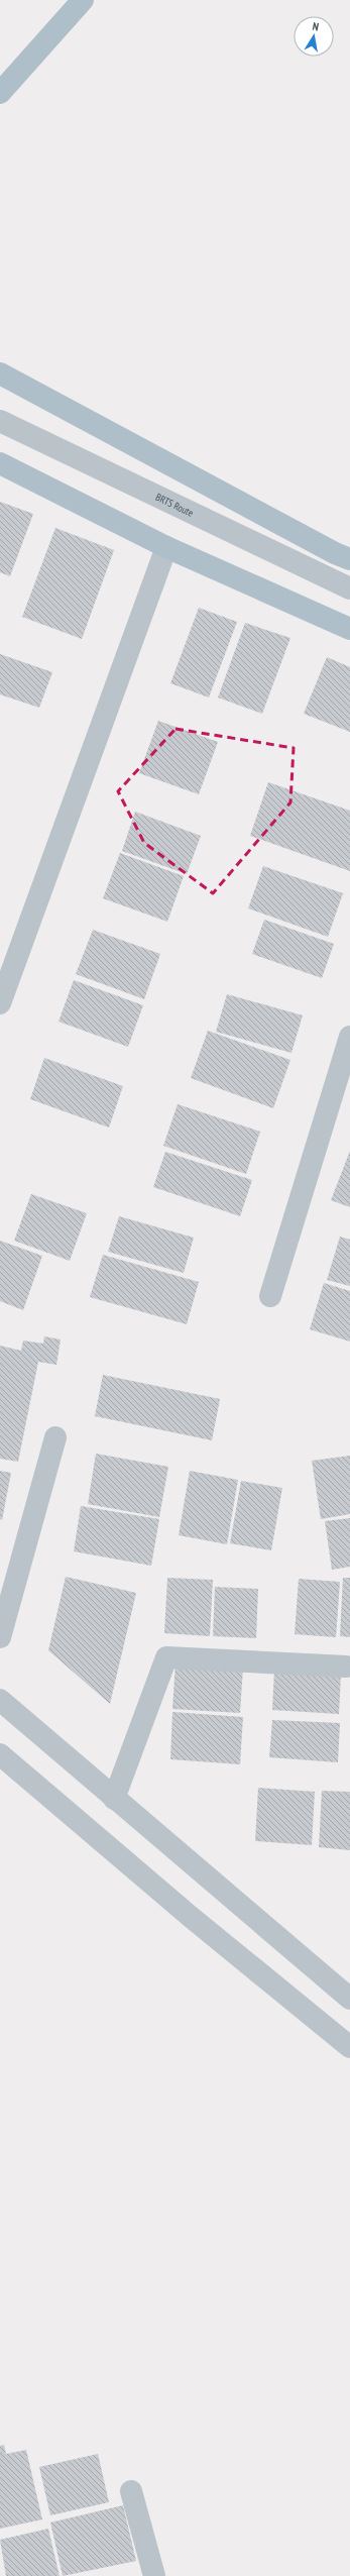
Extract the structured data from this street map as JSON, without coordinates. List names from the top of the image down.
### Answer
{
  "streets": {
    "street": ["BRTS Route"]
  },
  "north": "top"
}
